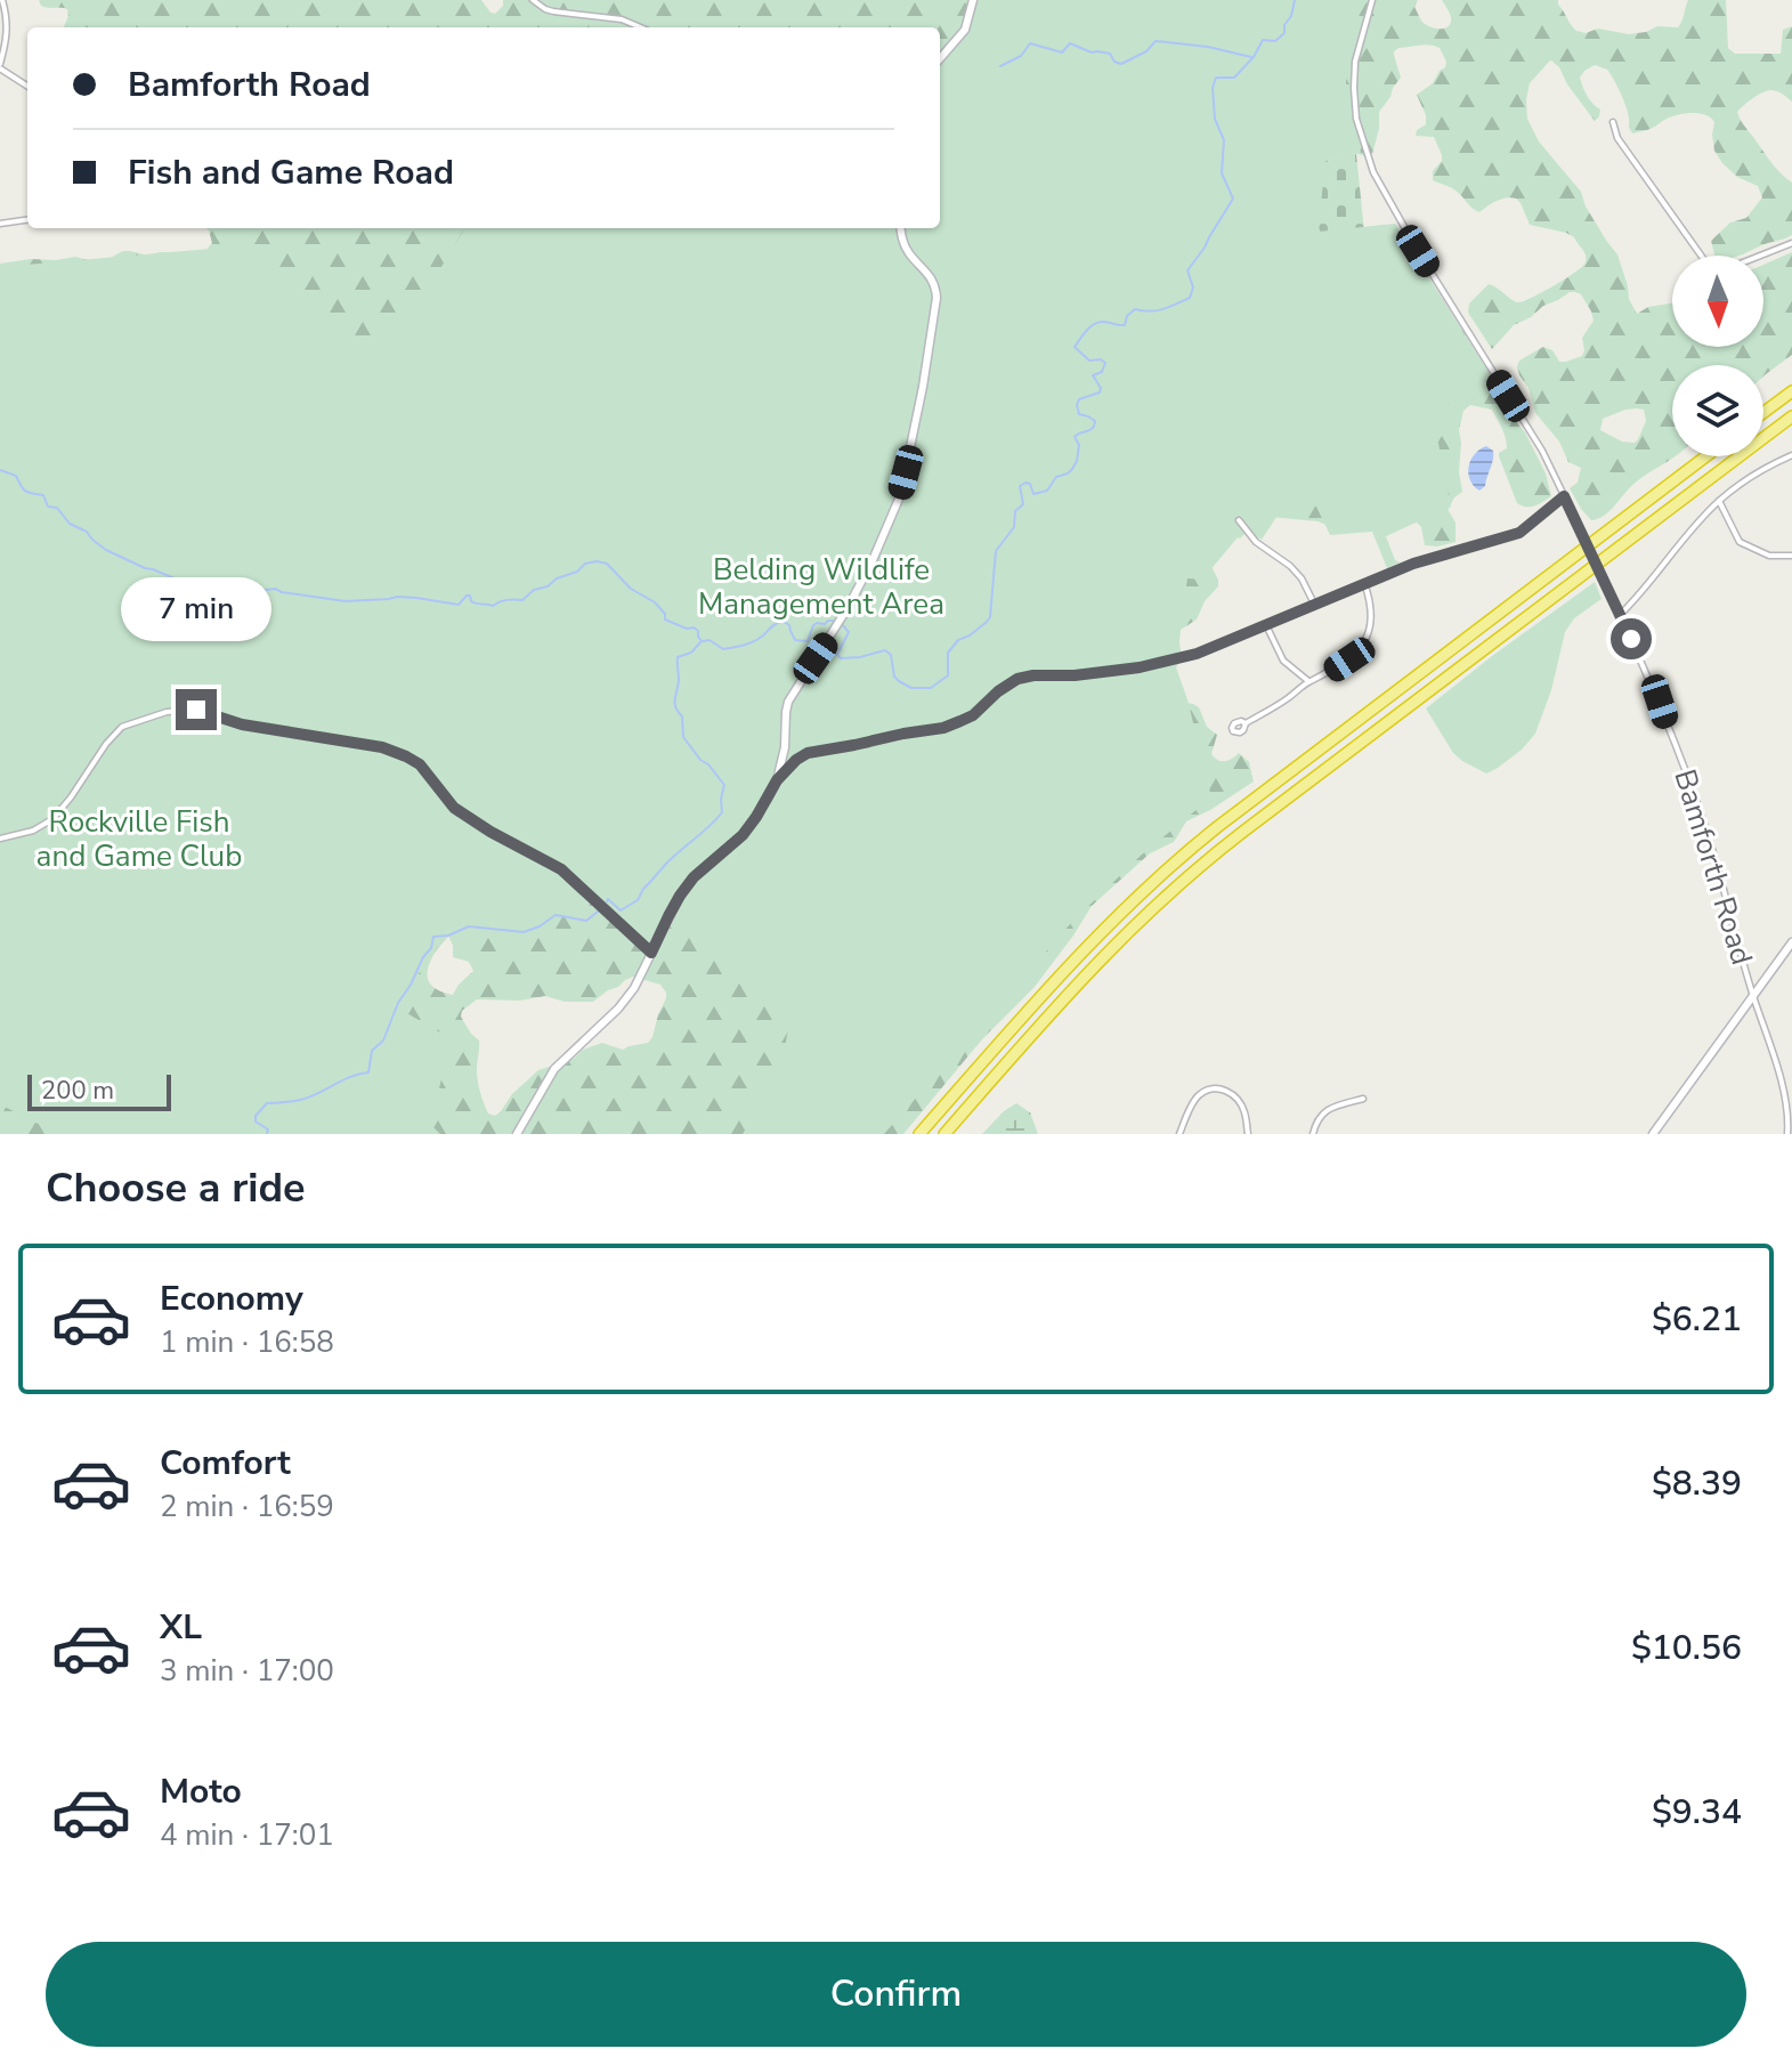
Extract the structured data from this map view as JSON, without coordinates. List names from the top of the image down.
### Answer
{
  "streets": {
    "street": ["Bamforth Road"]
  },
  "parks": ["Belding Wildlife Management Area", "Rockville Fish and Game Club"],
  "scale_bar": "200 m",
  "north": "bottom",
  "page": {
    "banner": ["Bamforth Road", "Fish and Game Road"],
    "bubble": "7 min",
    "scale": "200 m",
    "heading": "Choose a ride",
    "list": [
      {
        "name": "Economy",
        "note": "1 min · 16:58",
        "value": "$6.21"
      },
      {
        "name": "Comfort",
        "note": "2 min · 16:59",
        "value": "$8.39"
      },
      {
        "name": "XL",
        "note": "3 min · 17:00",
        "value": "$10.56"
      },
      {
        "name": "Moto",
        "note": "4 min · 17:01",
        "value": "$9.34"
      }
    ],
    "buttons": "Confirm"
  }
}
